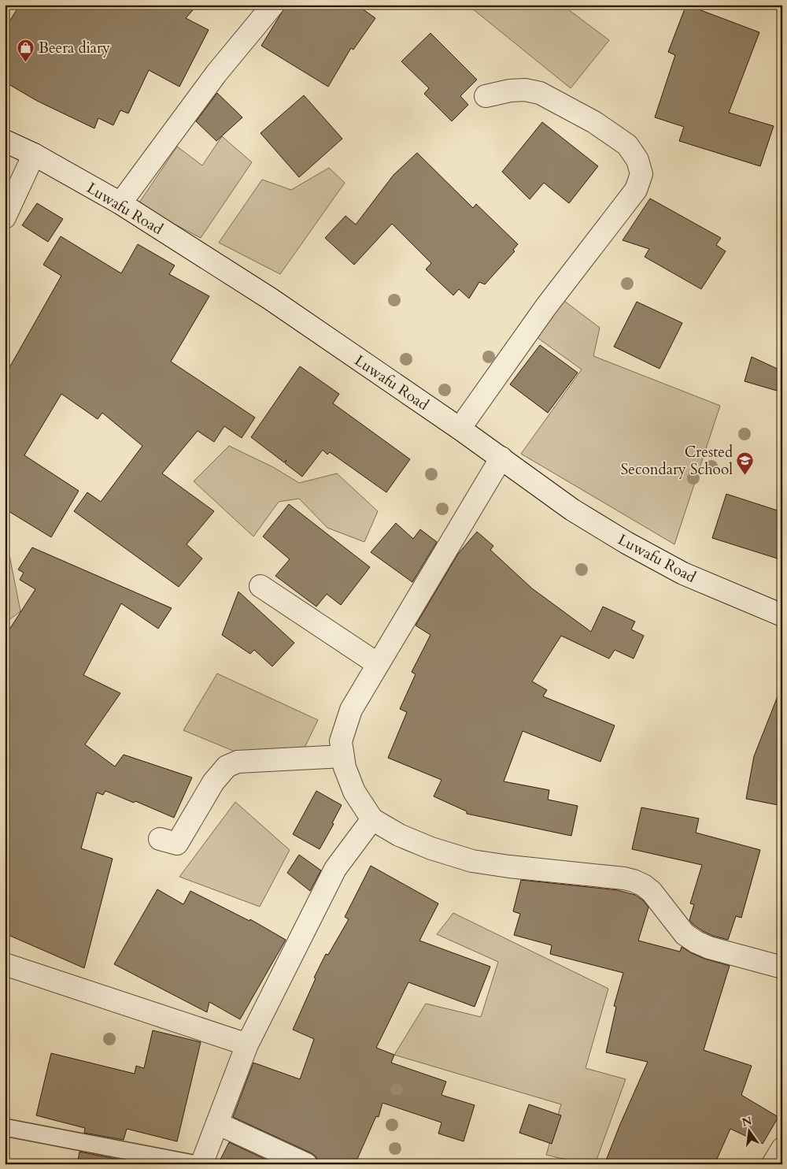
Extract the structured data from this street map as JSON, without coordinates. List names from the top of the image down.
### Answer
{
  "streets": {
    "street": ["Luwafu Road"]
  },
  "places": {
    "shop": ["Beera diary"],
    "school or university": ["Crested Secondary School"]
  },
  "north": "top"
}
